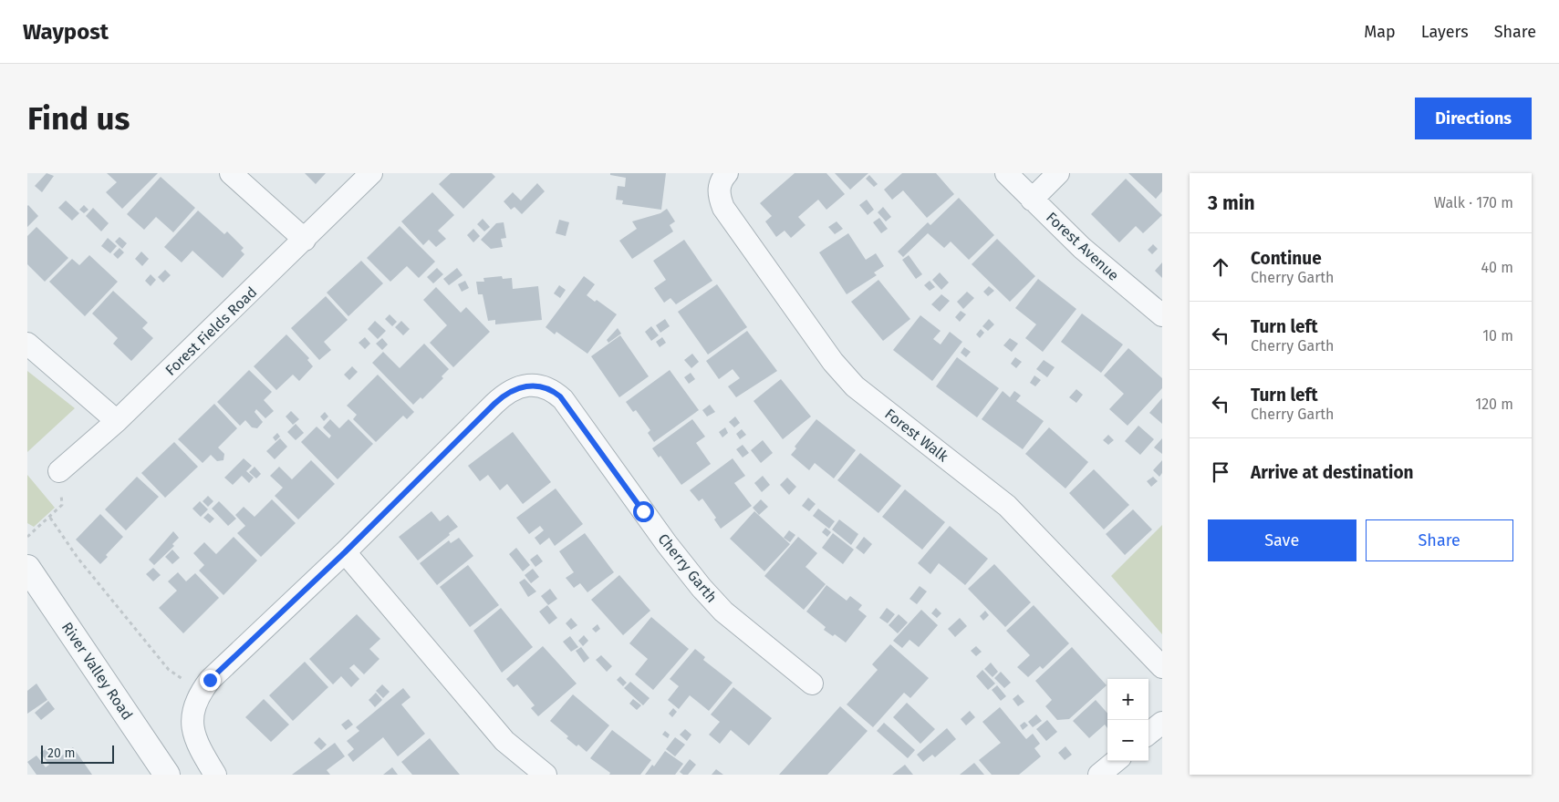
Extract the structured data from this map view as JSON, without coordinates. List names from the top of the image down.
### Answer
{
  "streets": {
    "street": [
      "Forest Avenue",
      "Forest Fields Road",
      "Forest Walk",
      "Cherry Garth",
      "River Valley Road"
    ]
  },
  "scale_bar": "20 m",
  "page": {
    "header": "Waypost",
    "nav": ["Map", "Layers", "Share"],
    "buttons": [
      "Directions",
      ["Save", "Share"]
    ],
    "title": "Find us",
    "heading": ["3 min", "Walk · 170 m"],
    "list": [
      ["Continue", "Cherry Garth", "40 m"],
      ["Turn left", "Cherry Garth", "10 m"],
      ["Turn left", "Cherry Garth", "120 m"],
      "Arrive at destination"
    ],
    "map_buttons": ["+", "−"],
    "scale": "20 m"
  }
}
